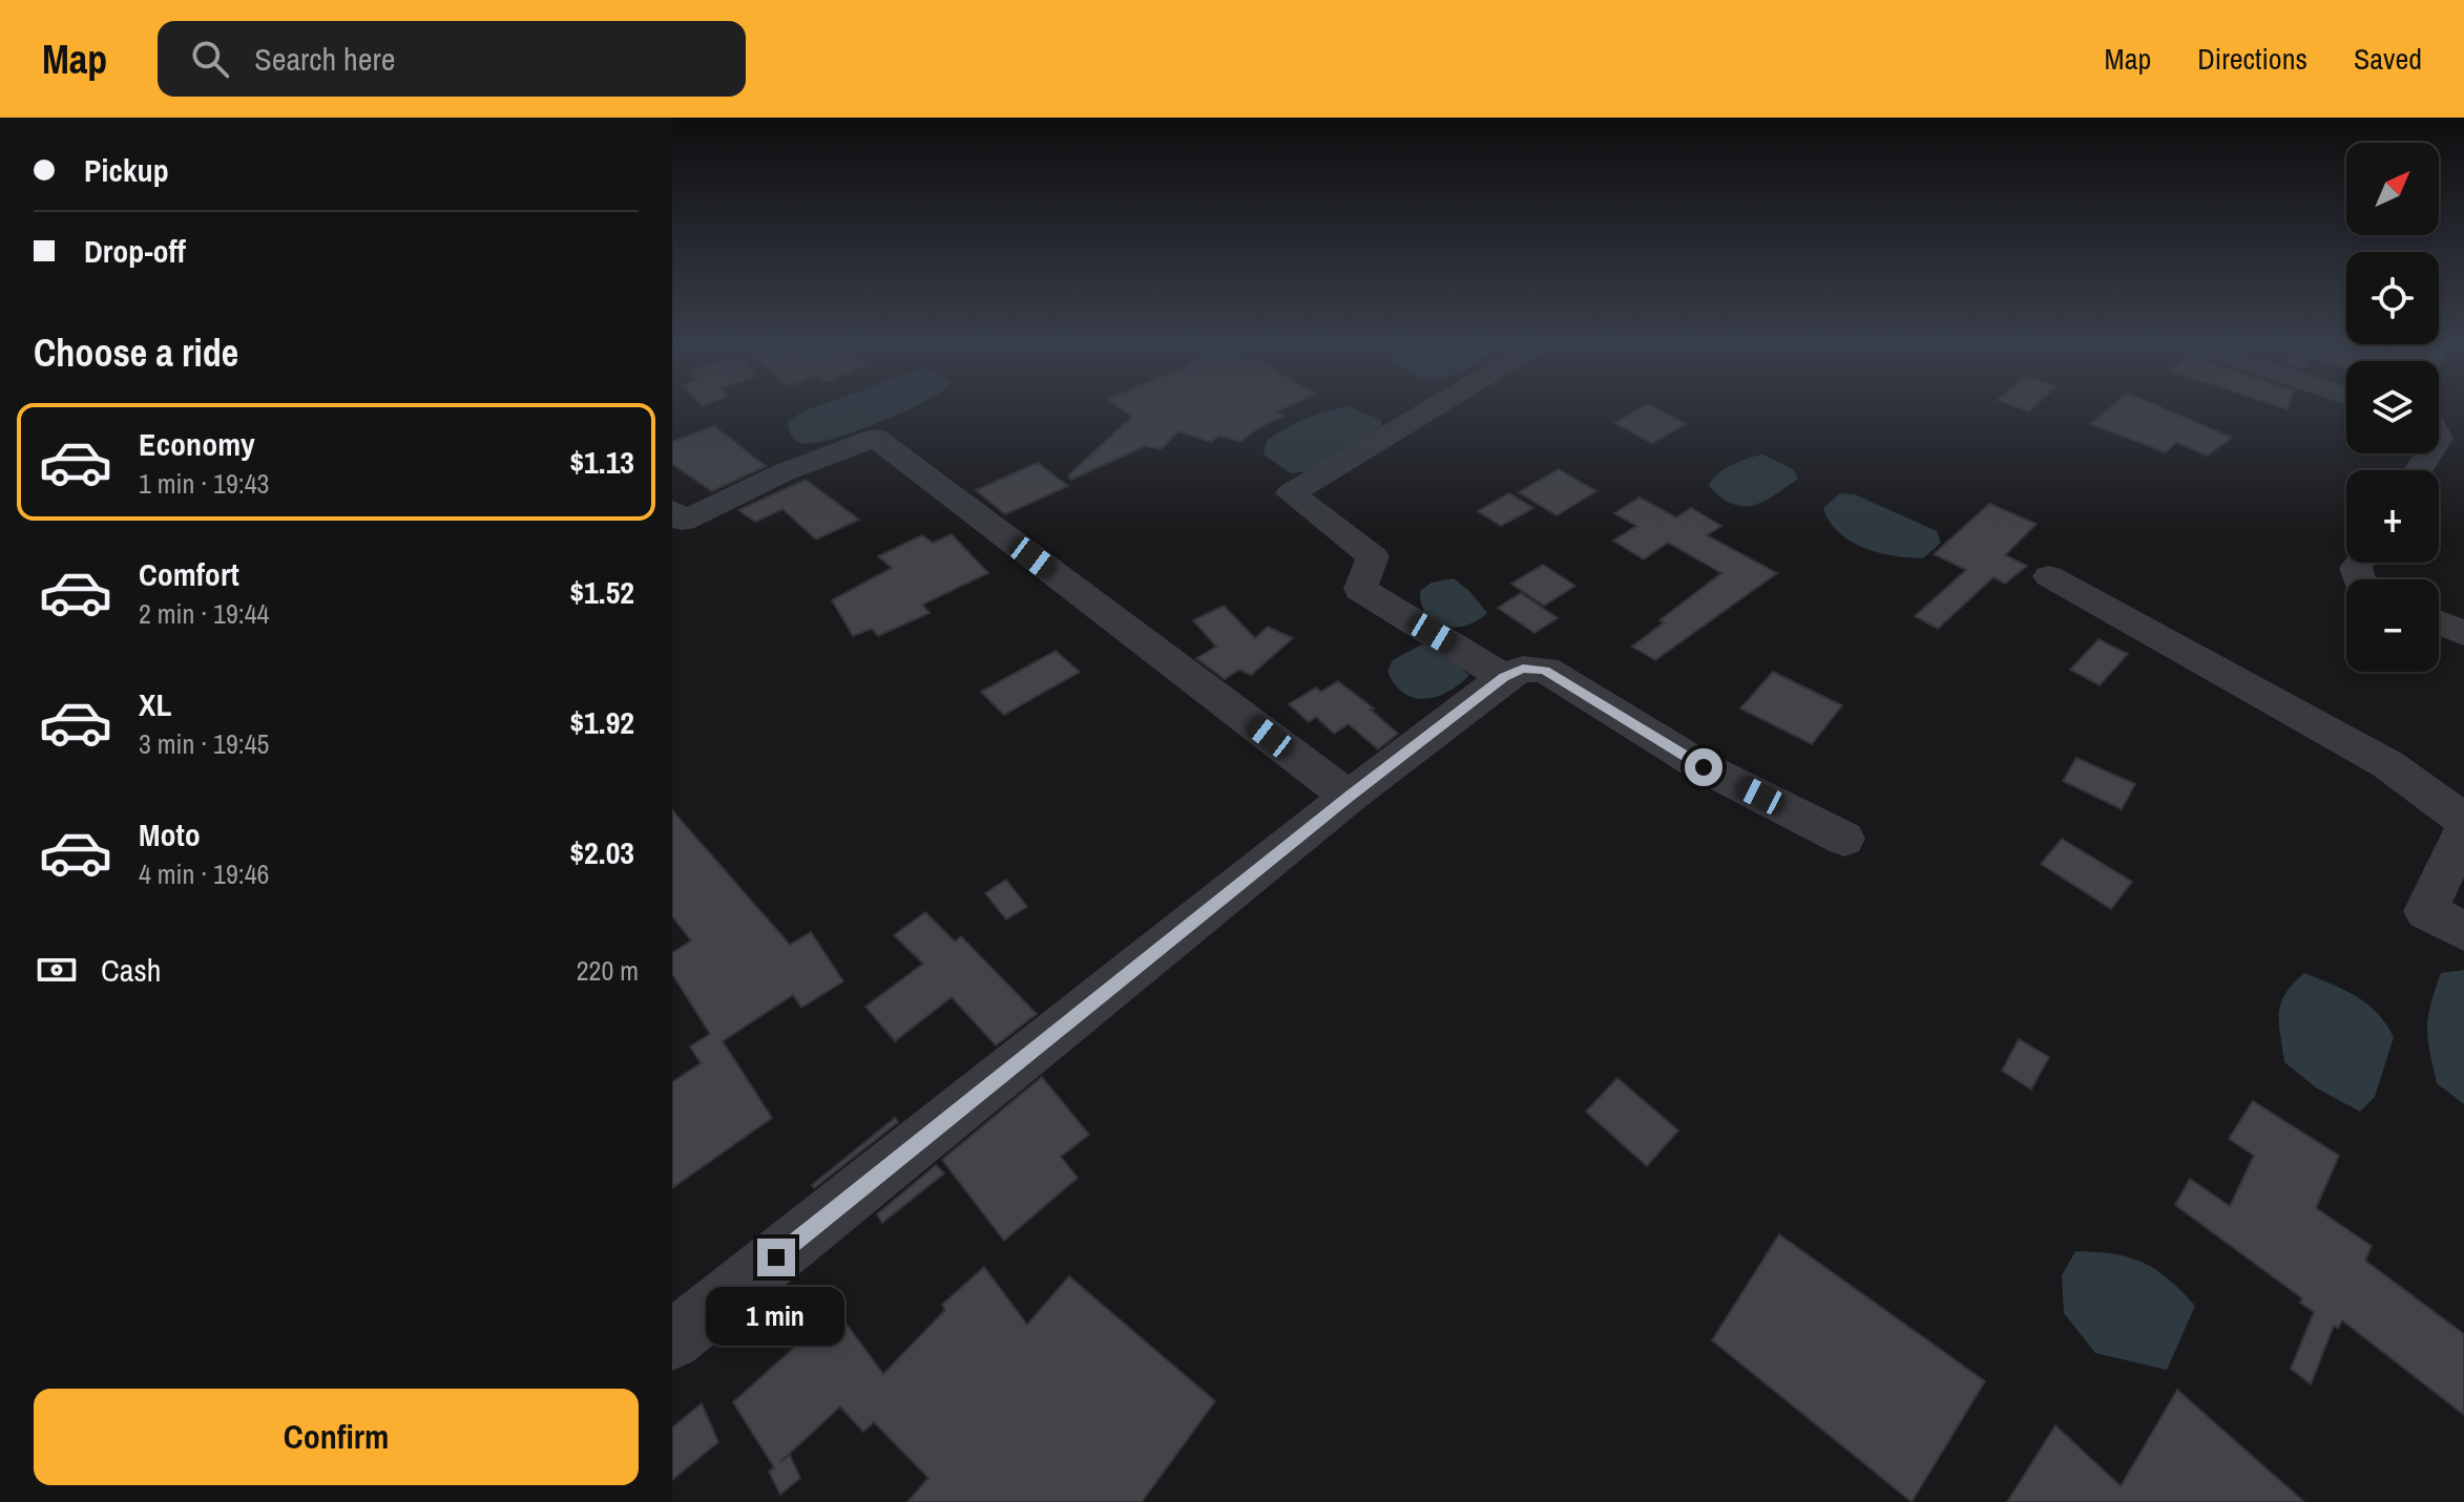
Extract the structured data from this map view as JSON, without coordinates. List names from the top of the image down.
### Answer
{
  "north": "top right",
  "page": {
    "header": "Map",
    "search": "Search here",
    "nav": ["Map", "Directions", "Saved"],
    "banner": ["Pickup", "Drop-off"],
    "map_buttons": ["+", "−"],
    "heading": "Choose a ride",
    "list": [
      {
        "name": "Economy",
        "note": "1 min · 19:43",
        "value": "$1.13"
      },
      {
        "name": "Comfort",
        "note": "2 min · 19:44",
        "value": "$1.52"
      },
      {
        "name": "XL",
        "note": "3 min · 19:45",
        "value": "$1.92"
      },
      {
        "name": "Moto",
        "note": "4 min · 19:46",
        "value": "$2.03"
      }
    ],
    "pay": ["Cash", "220 m"],
    "bubble": "1 min",
    "buttons": "Confirm"
  }
}
